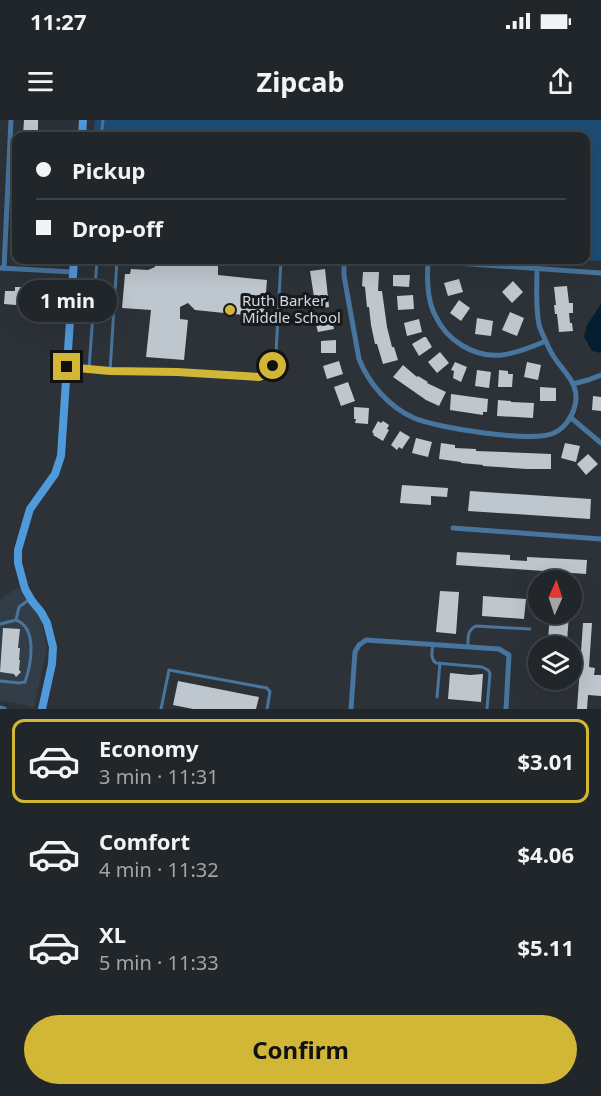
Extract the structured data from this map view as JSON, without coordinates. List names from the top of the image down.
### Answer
{
  "places": ["Ruth Barker Middle School"],
  "north": "top",
  "page": {
    "status": "11:27",
    "header": "Zipcab",
    "banner": ["Pickup", "Drop-off"],
    "bubble": "1 min",
    "list": [
      {
        "name": "Economy",
        "note": "3 min · 11:31",
        "value": "$3.01"
      },
      {
        "name": "Comfort",
        "note": "4 min · 11:32",
        "value": "$4.06"
      },
      {
        "name": "XL",
        "note": "5 min · 11:33",
        "value": "$5.11"
      }
    ],
    "buttons": "Confirm"
  }
}
